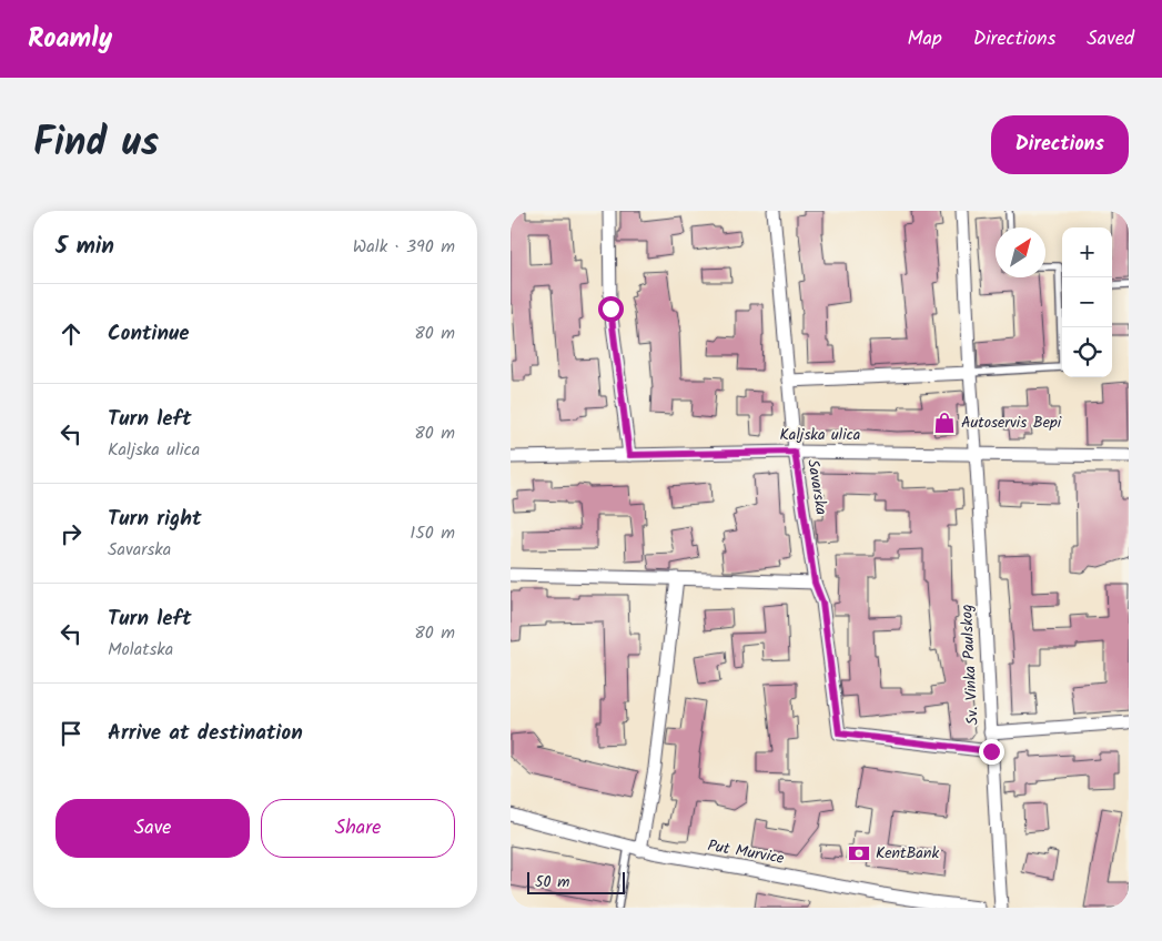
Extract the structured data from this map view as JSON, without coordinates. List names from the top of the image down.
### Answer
{
  "streets": {
    "street": [
      "Kaljska ulica",
      "Savarska",
      "Sv. Vinka Paulskog",
      "Put Murvice"
    ]
  },
  "crossings": [
    ["Kaljska ulica", "Savarska"],
    ["Kaljska ulica", "Sv. Vinka Paulskog"],
    ["Savarska", "Sv. Vinka Paulskog"]
  ],
  "places": {
    "shop": ["Autoservis Bepi"],
    "bank": ["KentBank"]
  },
  "scale_bar": "50 m",
  "north": "top right",
  "page": {
    "header": "Roamly",
    "nav": ["Map", "Directions", "Saved"],
    "title": "Find us",
    "buttons": [
      "Directions",
      ["Save", "Share"]
    ],
    "heading": ["5 min", "Walk · 390 m"],
    "map_buttons": ["+", "−"],
    "list": [
      ["Continue", "80 m"],
      ["Turn left", "Kaljska ulica", "80 m"],
      ["Turn right", "Savarska", "150 m"],
      ["Turn left", "Molatska", "80 m"],
      "Arrive at destination"
    ],
    "scale": "50 m"
  }
}
